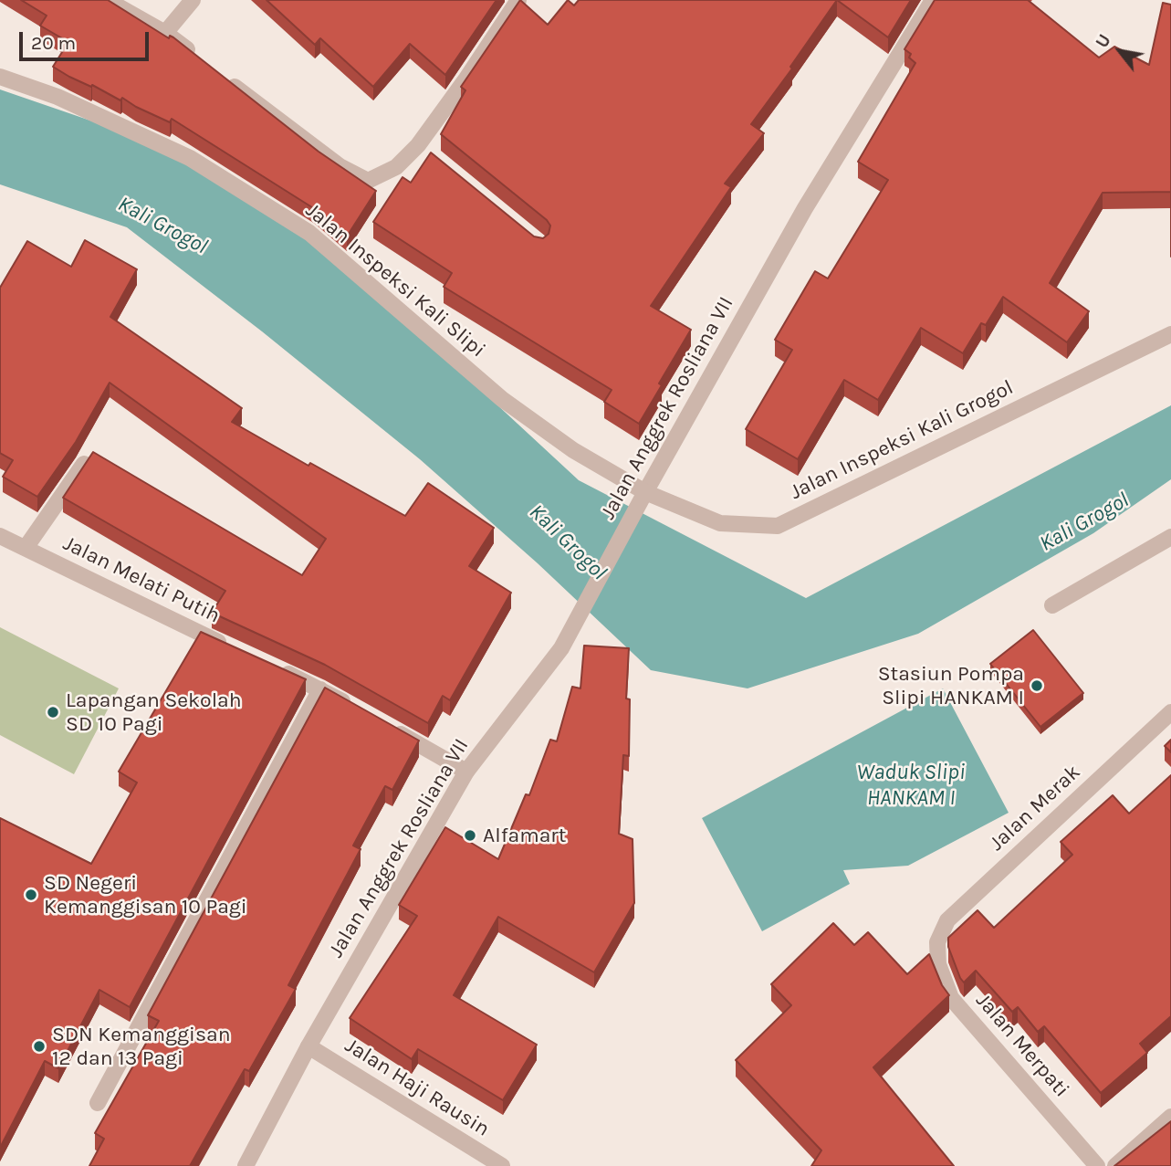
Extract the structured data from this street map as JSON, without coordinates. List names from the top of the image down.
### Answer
{
  "streets": {
    "street": [
      "Jalan Inspeksi Kali Slipi",
      "Jalan Anggrek Rosliana VII",
      "Jalan Inspeksi Kali Grogol",
      "Jalan Melati Putih",
      "Jalan Merak",
      "Jalan Merpati",
      "Jalan Haji Rausin"
    ]
  },
  "crossings": [
    ["Jalan Inspeksi Kali Slipi", "Jalan Anggrek Rosliana VII"],
    ["Jalan Inspeksi Kali Slipi", "Jalan Inspeksi Kali Grogol"],
    ["Jalan Anggrek Rosliana VII", "Jalan Inspeksi Kali Grogol"],
    ["Jalan Anggrek Rosliana VII", "Jalan Haji Rausin"],
    ["Jalan Merak", "Jalan Merpati"]
  ],
  "water": ["Kali Grogol", "Waduk Slipi HANKAM I"],
  "places": [
    "Stasiun Pompa Slipi HANKAM I",
    "Lapangan Sekolah SD 10 Pagi",
    "Alfamart",
    "SD Negeri Kemanggisan 10 Pagi",
    "SDN Kemanggisan 12 dan 13 Pagi"
  ],
  "scale_bar": "20 m",
  "north": "top left"
}
